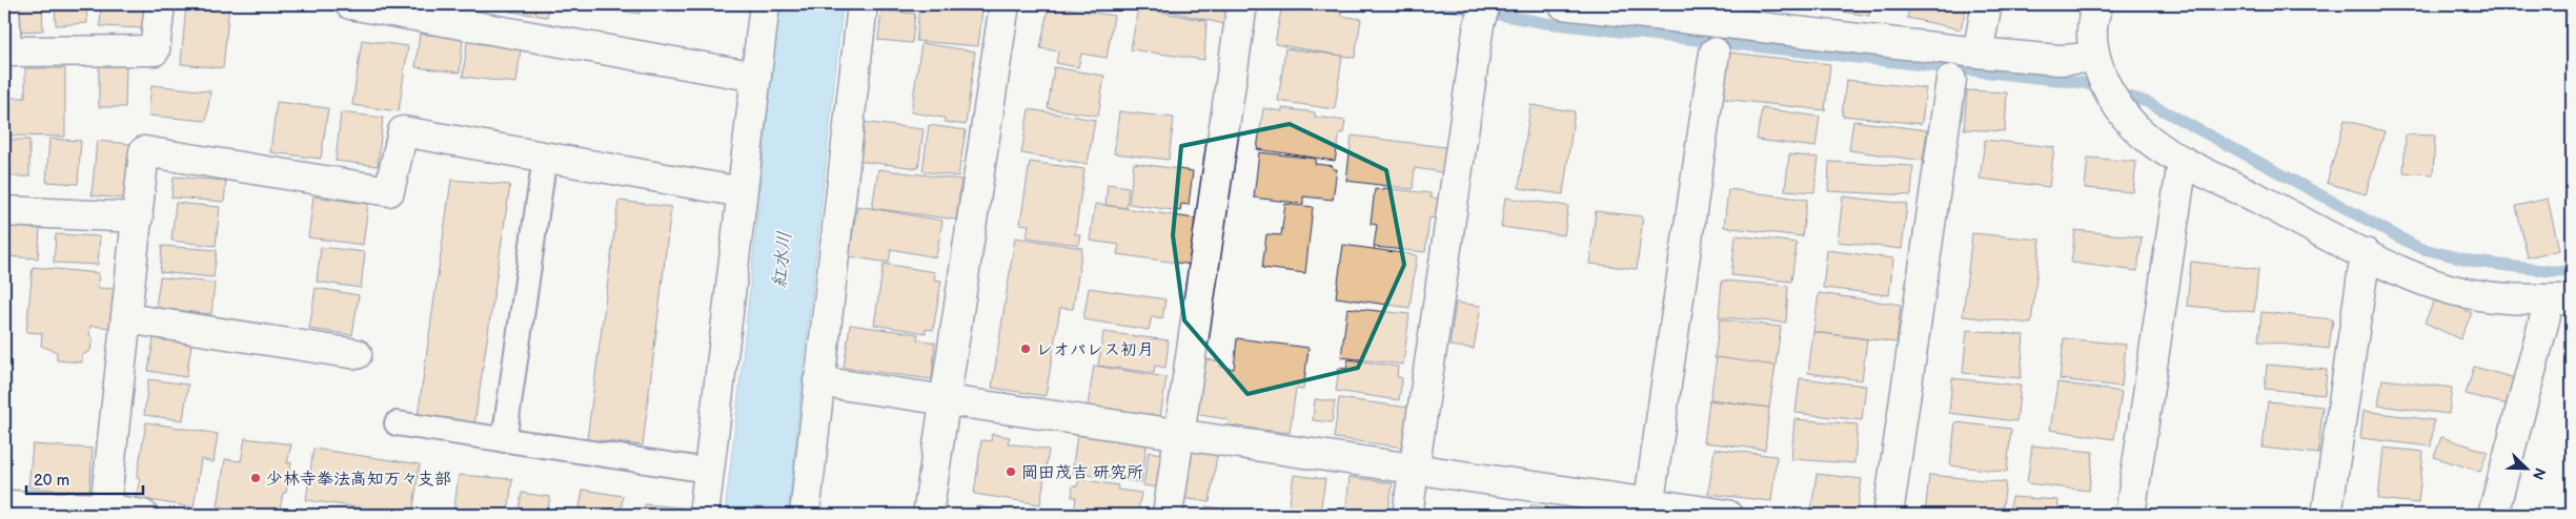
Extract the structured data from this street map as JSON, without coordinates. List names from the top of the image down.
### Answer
{
  "water": ["紅水川"],
  "places": ["レオパレス初月", "岡田茂吉 研究所", "少林寺拳法高知万々支部"],
  "scale_bar": "20 m",
  "north": "bottom right"
}
